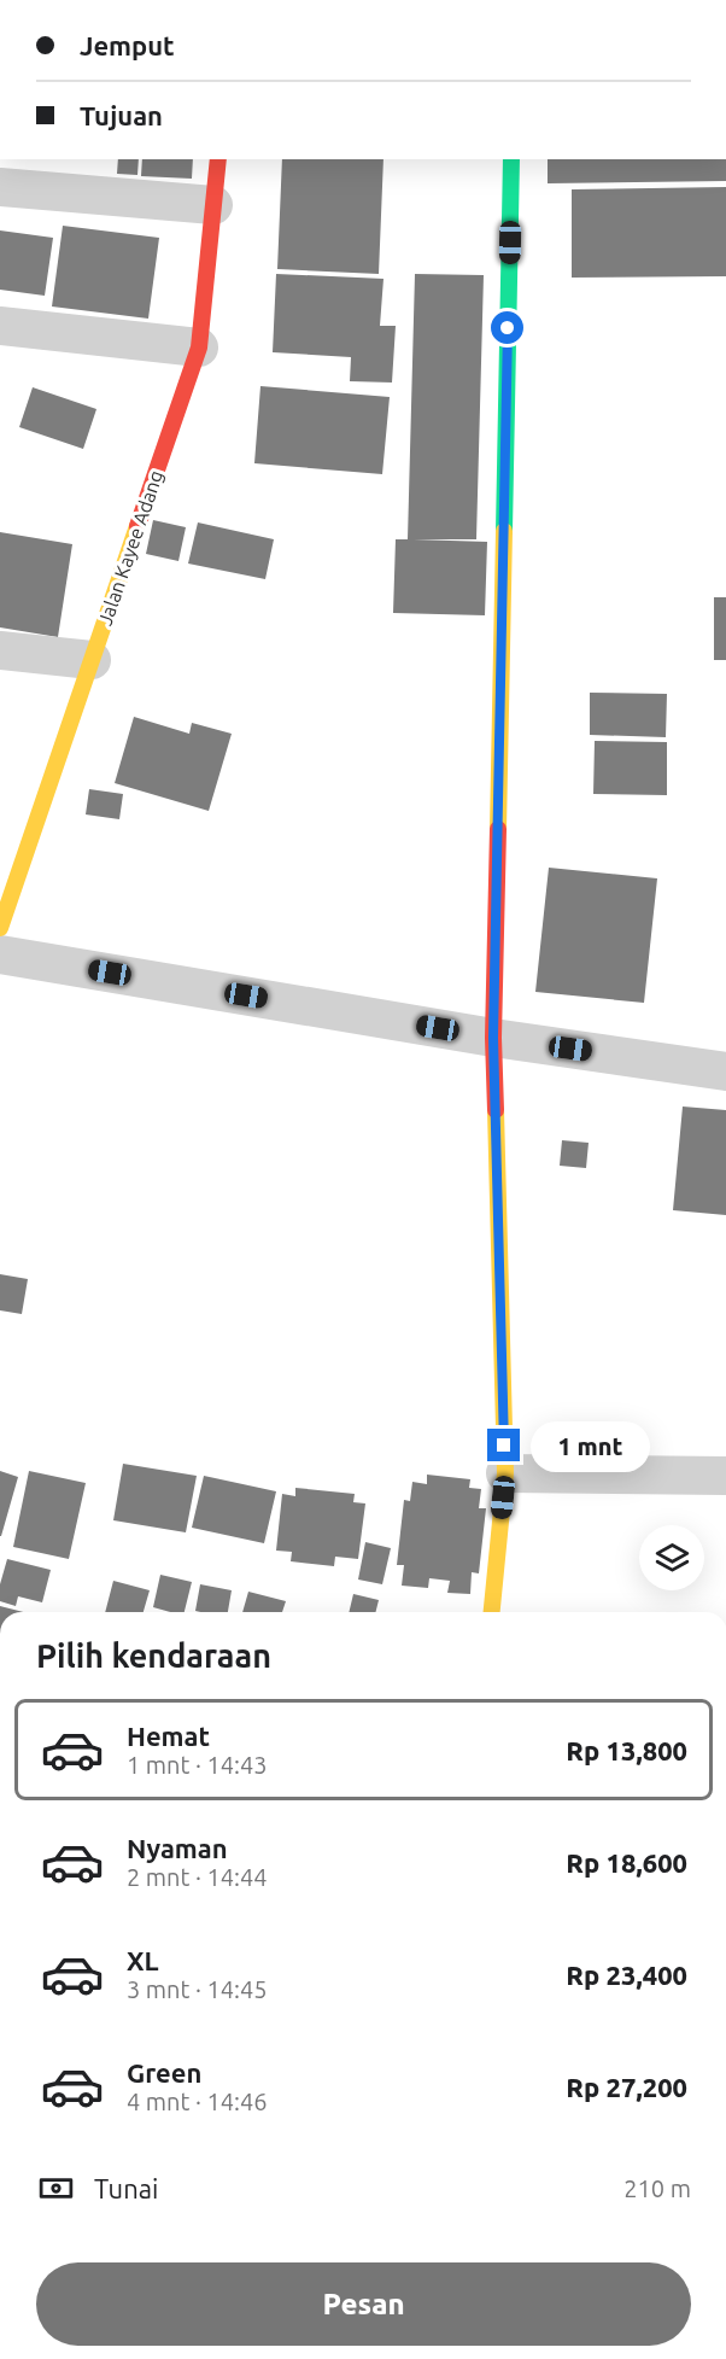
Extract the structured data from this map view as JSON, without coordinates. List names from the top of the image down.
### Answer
{
  "streets": {
    "street": ["Jalan Kayee Adang"]
  },
  "page": {
    "banner": ["Jemput", "Tujuan"],
    "bubble": "1 mnt",
    "heading": "Pilih kendaraan",
    "list": [
      {
        "name": "Hemat",
        "note": "1 mnt · 14:43",
        "value": "Rp 13,800"
      },
      {
        "name": "Nyaman",
        "note": "2 mnt · 14:44",
        "value": "Rp 18,600"
      },
      {
        "name": "XL",
        "note": "3 mnt · 14:45",
        "value": "Rp 23,400"
      },
      {
        "name": "Green",
        "note": "4 mnt · 14:46",
        "value": "Rp 27,200"
      }
    ],
    "pay": ["Tunai", "210 m"],
    "buttons": "Pesan"
  }
}
